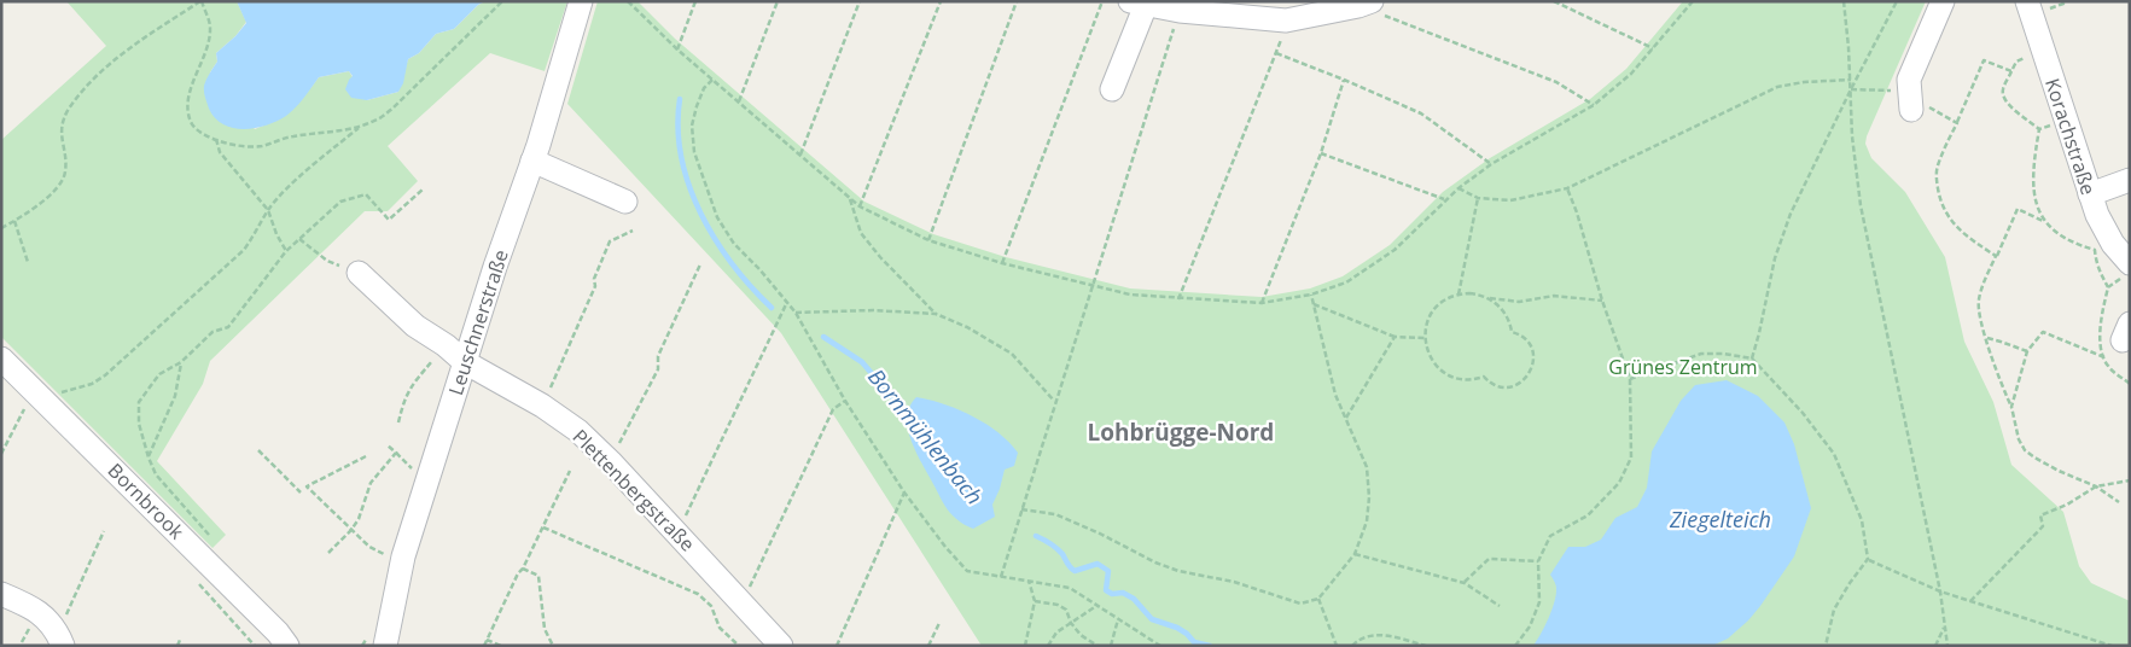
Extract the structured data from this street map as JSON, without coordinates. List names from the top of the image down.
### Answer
{
  "streets": {
    "street": [
      "Korachstraße",
      "Leuschnerstraße",
      "Plettenbergstraße",
      "Bornbrook"
    ]
  },
  "crossings": [
    ["Leuschnerstraße", "Plettenbergstraße"]
  ],
  "districts": ["Lohbrügge-Nord"],
  "water": ["Bornmühlenbach", "Ziegelteich"],
  "parks": ["Grünes Zentrum"]
}
